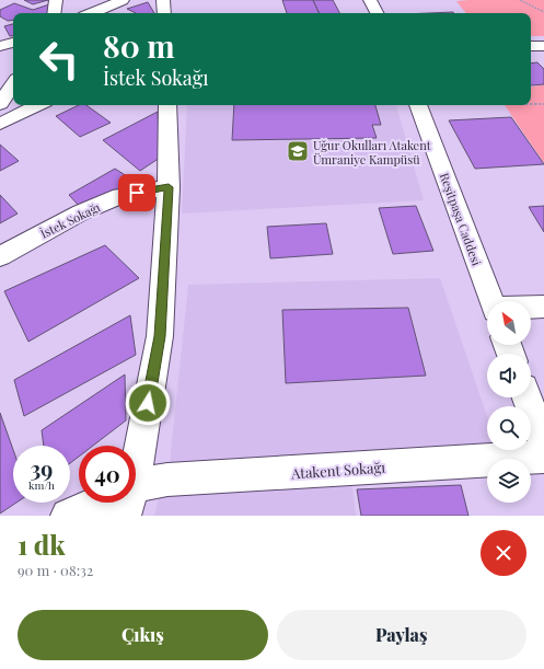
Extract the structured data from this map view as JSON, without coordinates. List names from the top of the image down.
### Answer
{
  "streets": {
    "street": ["Reşitpaşa Caddesi", "İstek Sokağı", "Atakent Sokağı"]
  },
  "places": {
    "school or university": ["Uğur Okulları Atakent Ümraniye Kampüsü"]
  },
  "north": "top left",
  "page": {
    "turn": ["80 m", "İstek Sokağı"],
    "speed": "39 km/h",
    "limit": "40",
    "heading": ["1 dk", "90 m · 08:32"],
    "buttons": ["Çıkış", "Paylaş"]
  }
}
